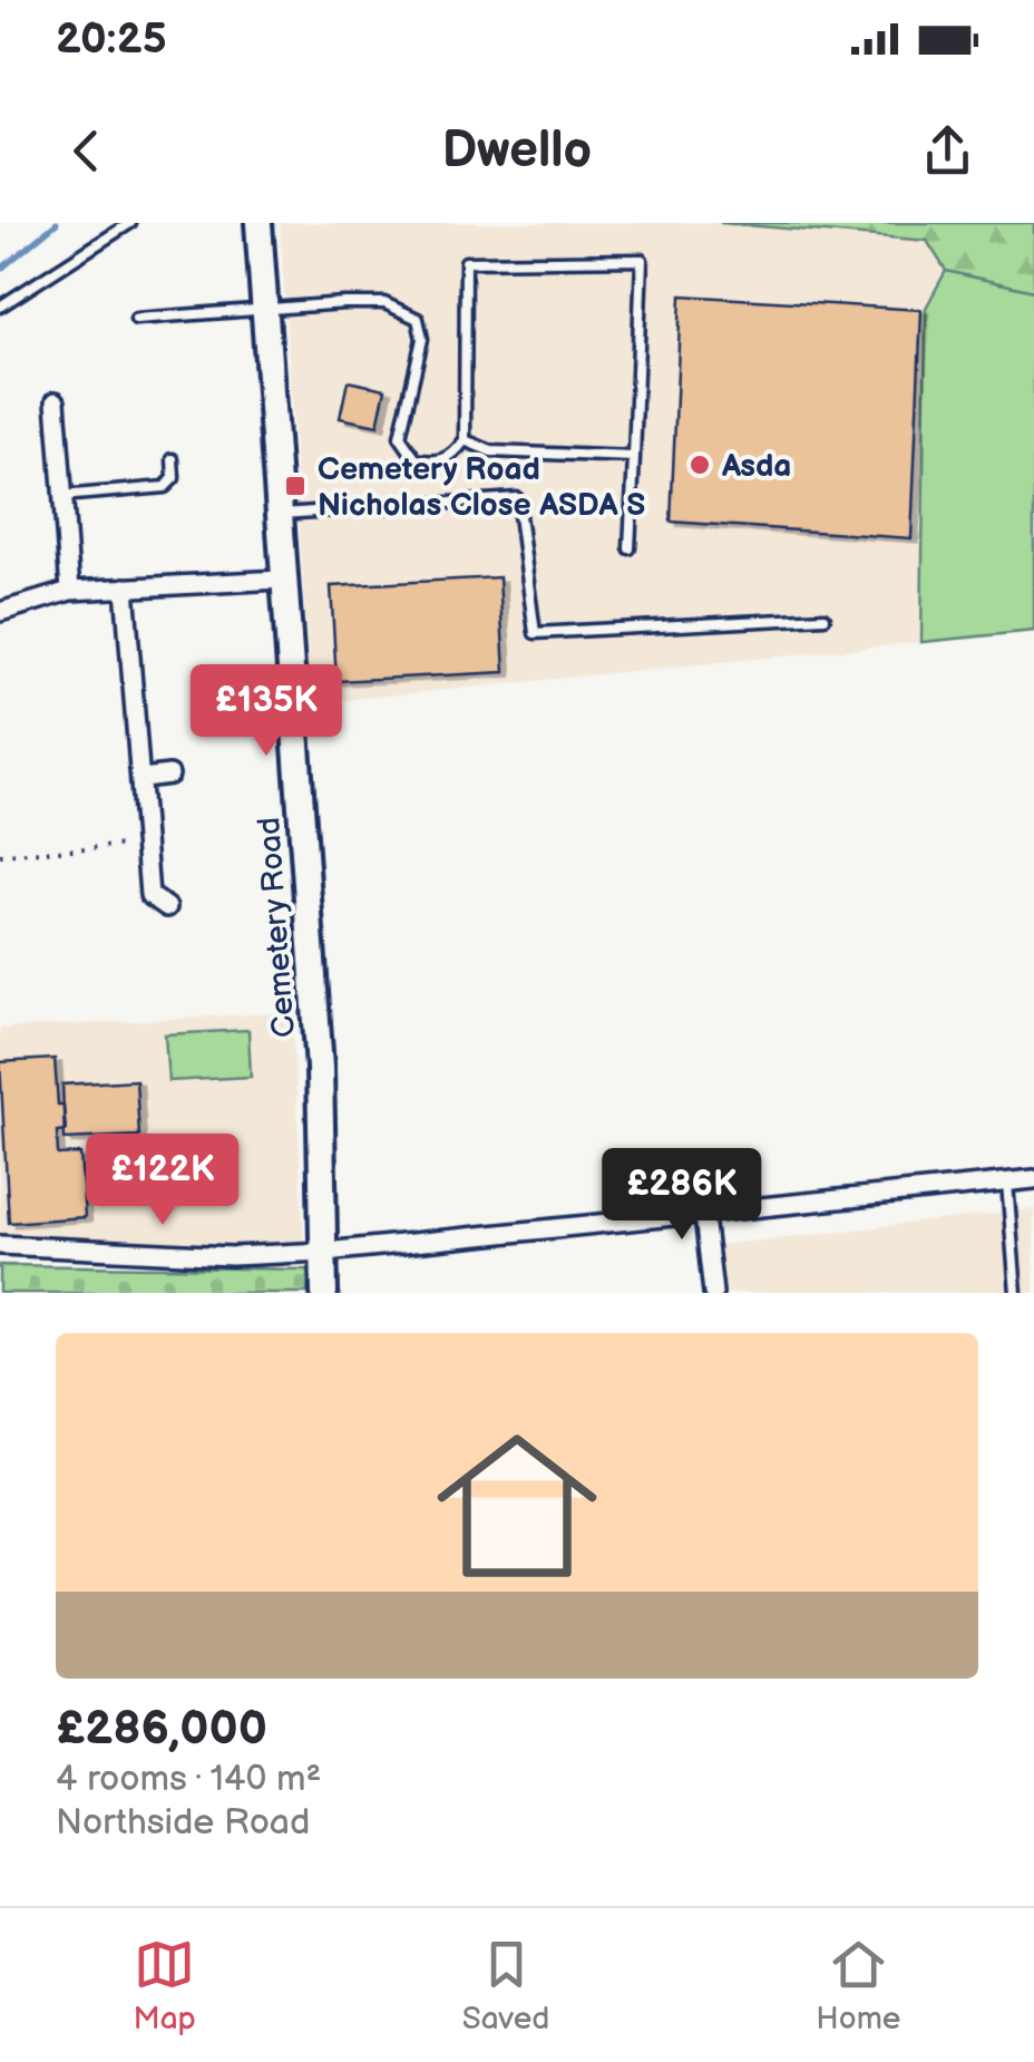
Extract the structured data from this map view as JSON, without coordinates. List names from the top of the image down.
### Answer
{
  "streets": {
    "street": ["Cemetery Road"]
  },
  "places": {
    "other": ["Asda"],
    "transit": ["Cemetery Road Nicholas Close ASDA S"]
  },
  "page": {
    "status": "20:25",
    "header": "Dwello",
    "price": ["£135K", "£122K", "£286K"],
    "list": [
      {
        "name": "£286,000",
        "note": "4 rooms · 140 m² · Northside Road"
      }
    ],
    "tabs": ["Map", "Saved", "Home"]
  }
}
